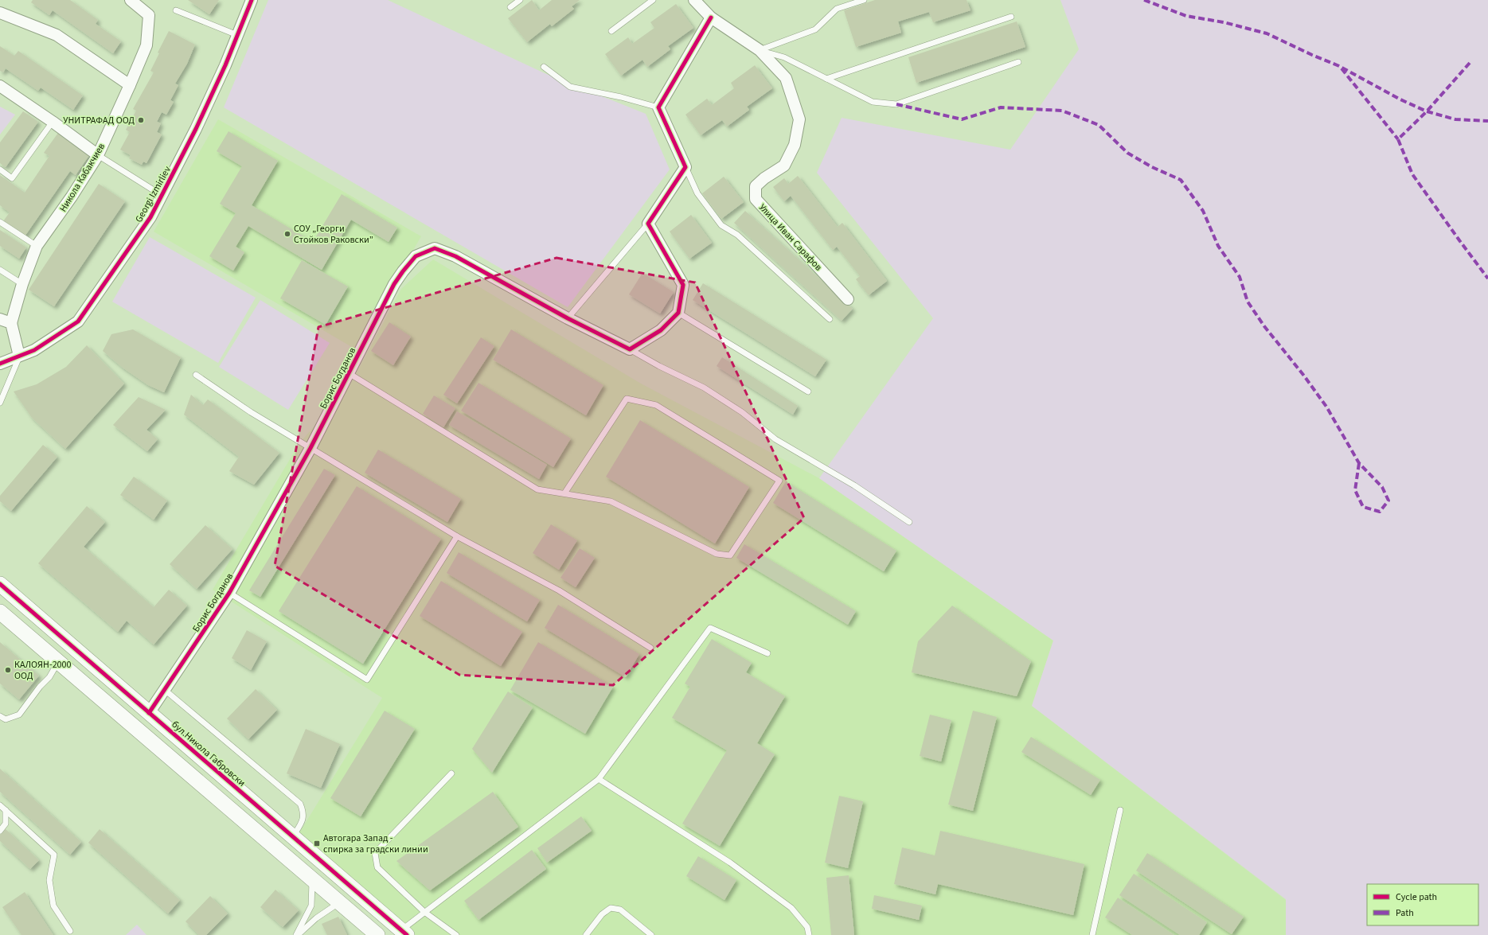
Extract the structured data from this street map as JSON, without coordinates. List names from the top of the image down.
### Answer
{
  "streets": {
    "street": [
      "Никола Кабакчиев",
      "Georgi Izmirliev",
      "Улица Иван Сарафов",
      "Борис Богданов",
      "бул.Никола Габровски"
    ]
  },
  "crossings": [
    ["Борис Богданов", "бул.Никола Габровски"]
  ],
  "places": {
    "other": ["УНИТРАФАД ООД", "СОУ „Георги Стойков Раковски”", "КАЛОЯН-2000 ООД"],
    "transit": ["Автогара Запад - спирка за градски линии"]
  },
  "legend": ["Cycle path", "Path"]
}
